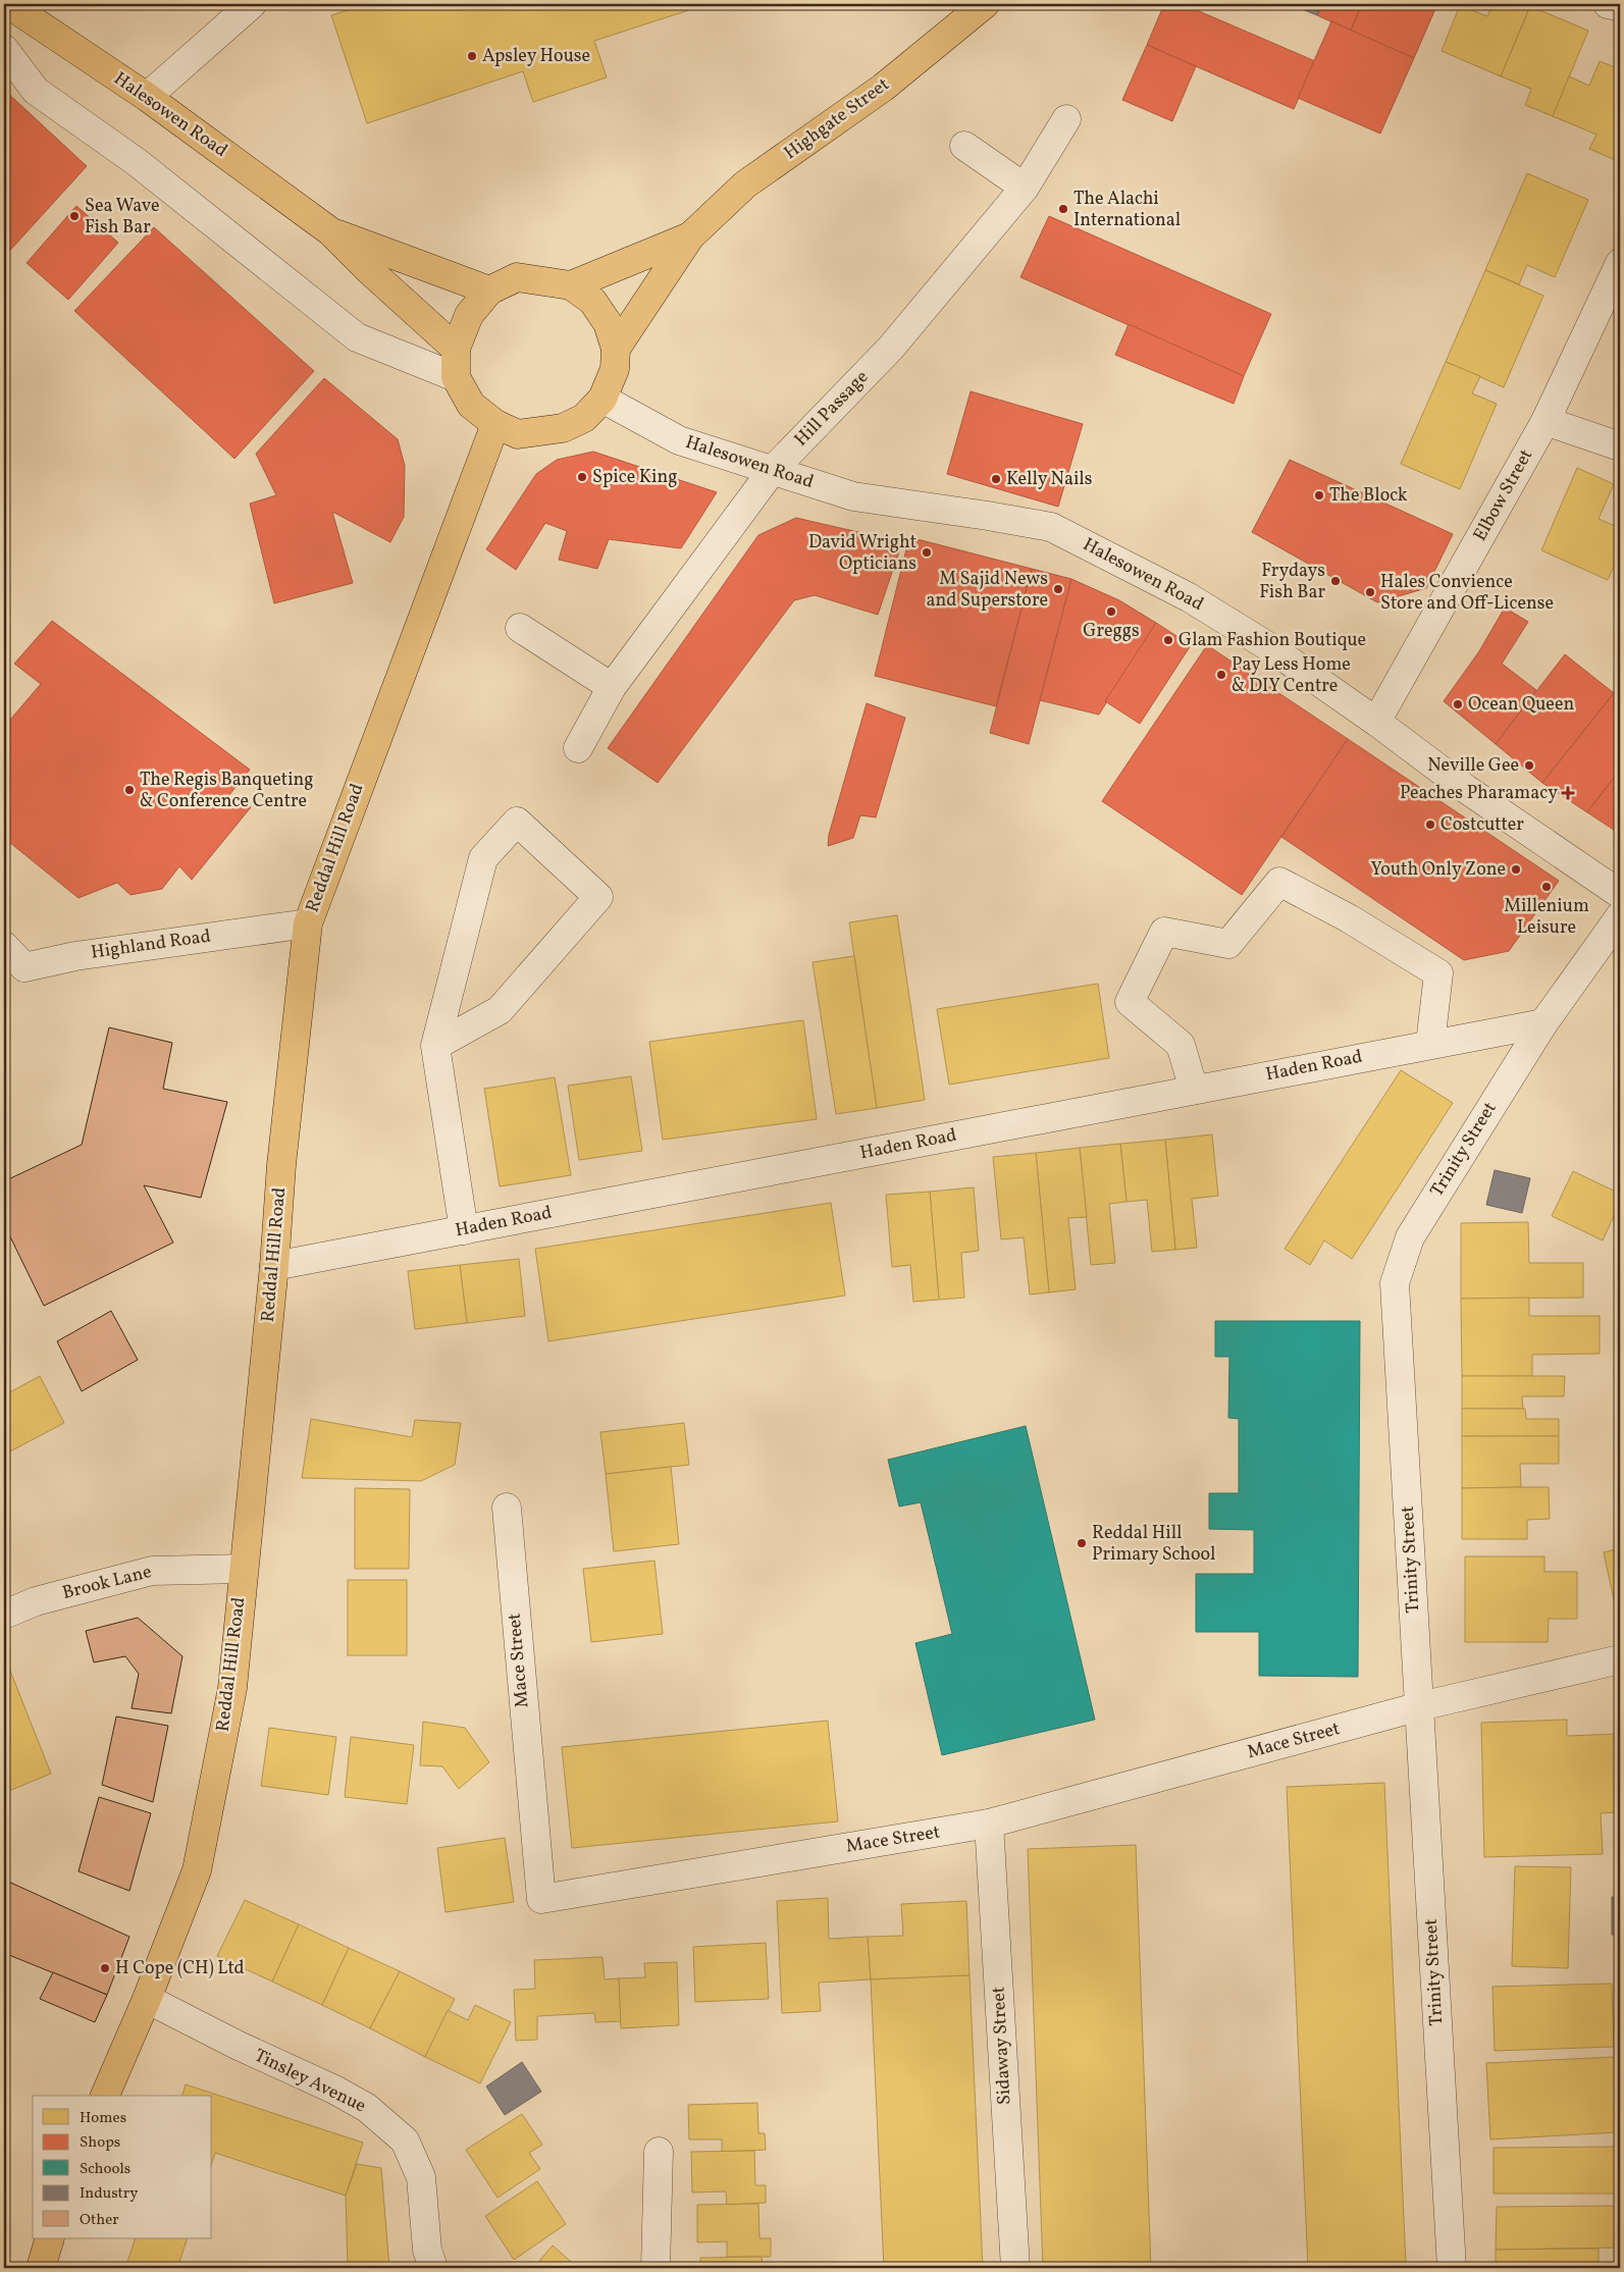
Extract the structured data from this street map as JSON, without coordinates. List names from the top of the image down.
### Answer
{
  "streets": {
    "main road": ["Halesowen Road", "Highgate Street", "Reddal Hill Road"],
    "street": [
      "Hill Passage",
      "Elbow Street",
      "Highland Road",
      "Haden Road",
      "Trinity Street",
      "Brook Lane",
      "Mace Street",
      "Sidaway Street",
      "Tinsley Avenue"
    ]
  },
  "crossings": [
    ["Halesowen Road", "Highgate Street"],
    ["Halesowen Road", "Hill Passage"],
    ["Halesowen Road", "Elbow Street"],
    ["Halesowen Road", "Reddal Hill Road"],
    ["Highgate Street", "Reddal Hill Road"],
    ["Reddal Hill Road", "Highland Road"],
    ["Reddal Hill Road", "Haden Road"],
    ["Reddal Hill Road", "Brook Lane"],
    ["Reddal Hill Road", "Tinsley Avenue"],
    ["Haden Road", "Trinity Street"],
    ["Trinity Street", "Mace Street"],
    ["Mace Street", "Sidaway Street"]
  ],
  "places": {
    "other": [
      "Apsley House",
      "The Alachi International",
      "Sea Wave Fish Bar",
      "Spice King",
      "Kelly Nails",
      "The Block",
      "David Wright Opticians",
      "Frydays Fish Bar",
      "M Sajid News and Superstore",
      "Hales Convience Store and Off-License",
      "Greggs",
      "Glam Fashion Boutique",
      "Pay Less Home & DIY Centre",
      "Ocean Queen",
      "Neville Gee",
      "The Regis Banqueting & Conference Centre",
      "Costcutter",
      "Youth Only Zone",
      "Millenium Leisure",
      "Reddal Hill Primary School",
      "H Cope (CH) Ltd"
    ],
    "health": ["Peaches Pharamacy"]
  },
  "legend": [
    "Homes",
    "Shops",
    "Schools",
    "Industry",
    "Other"
  ]
}
